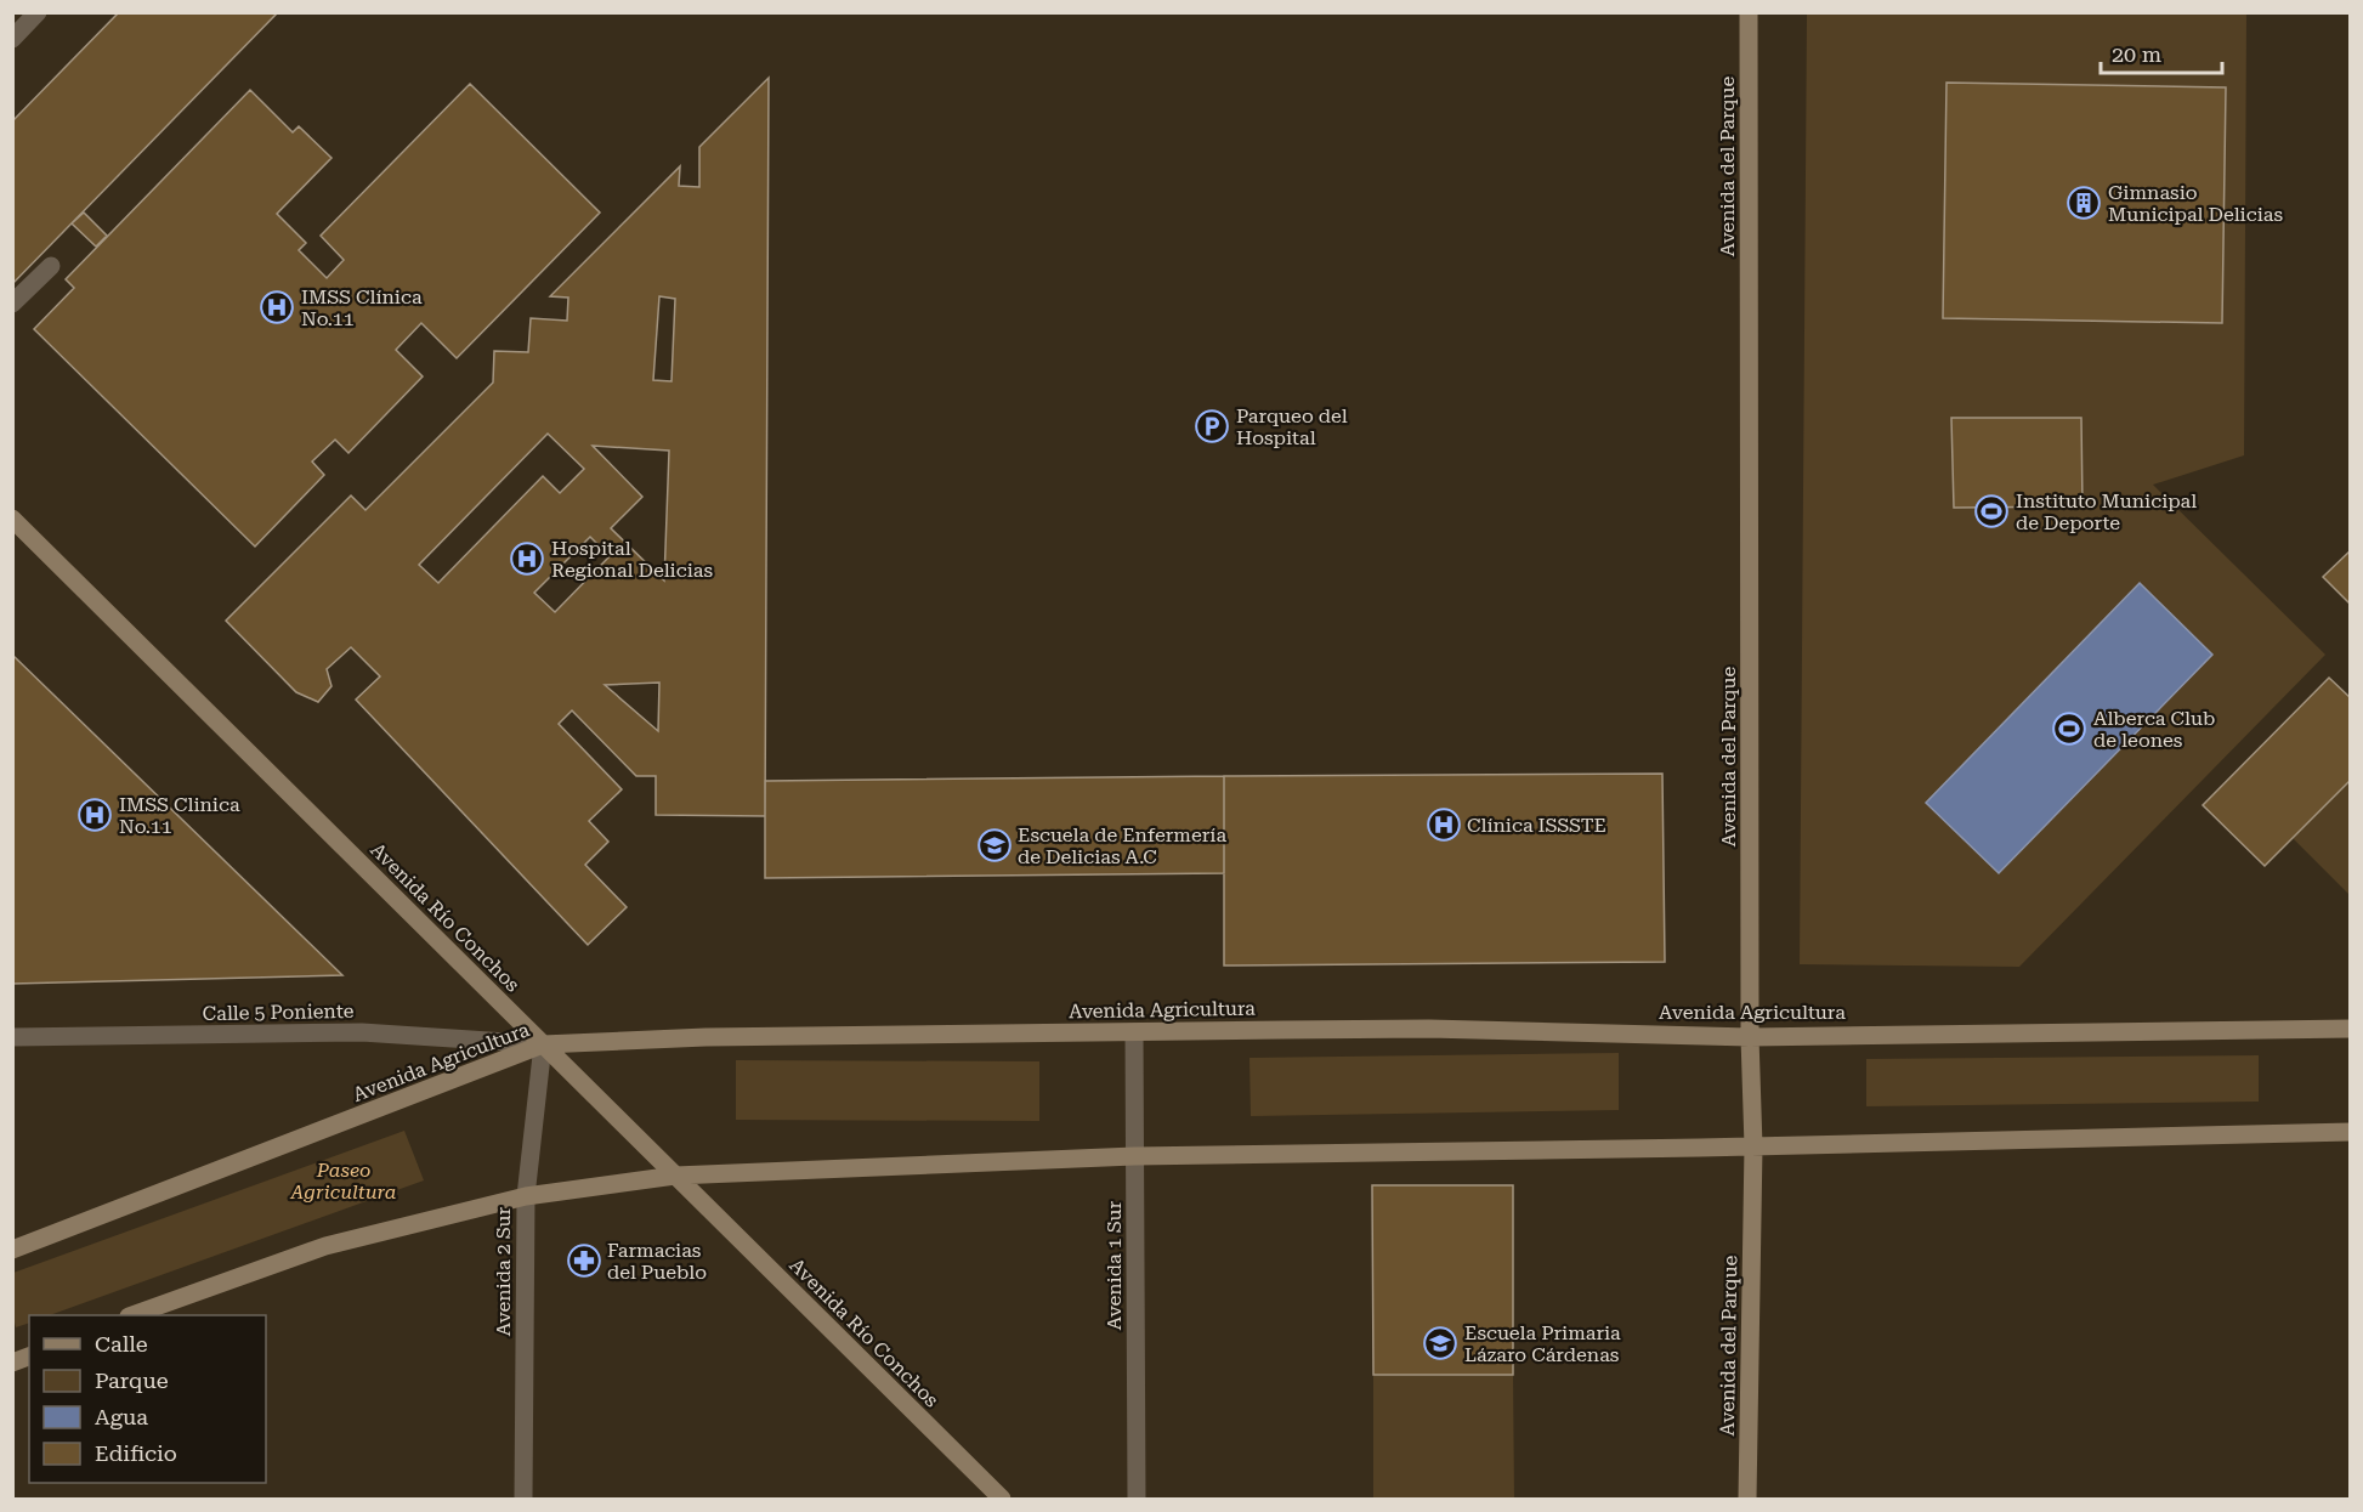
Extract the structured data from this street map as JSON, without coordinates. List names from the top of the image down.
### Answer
{
  "streets": {
    "main road": ["Avenida del Parque", "Avenida Río Conchos", "Avenida Agricultura"],
    "street": ["Calle 5 Poniente", "Avenida 1 Sur", "Avenida 2 Sur"]
  },
  "crossings": [
    ["Avenida del Parque", "Avenida Agricultura"],
    ["Avenida Río Conchos", "Avenida Agricultura"],
    ["Avenida Río Conchos", "Calle 5 Poniente"],
    ["Avenida Río Conchos", "Avenida 2 Sur"],
    ["Avenida Agricultura", "Calle 5 Poniente"],
    ["Avenida Agricultura", "Avenida 1 Sur"],
    ["Avenida Agricultura", "Avenida 2 Sur"],
    ["Calle 5 Poniente", "Avenida 2 Sur"]
  ],
  "parks": ["Paseo Agricultura"],
  "places": {
    "building": ["Gimnasio Municipal Delicias"],
    "hospital": [
      "IMSS Clínica No.11",
      "Hospital Regional Delicias",
      "IMSS Clinica No.11",
      "Clínica ISSSTE"
    ],
    "parking": ["Parqueo del Hospital"],
    "sports": ["Instituto Municipal de Deporte", "Alberca Club de leones"],
    "school or university": ["Escuela de Enfermería de Delicias A.C", "Escuela Primaria Lázaro Cárdenas"],
    "pharmacy": ["Farmacias del Pueblo"]
  },
  "legend": [
    "Calle",
    "Parque",
    "Agua",
    "Edificio"
  ],
  "scale_bar": "20 m"
}
